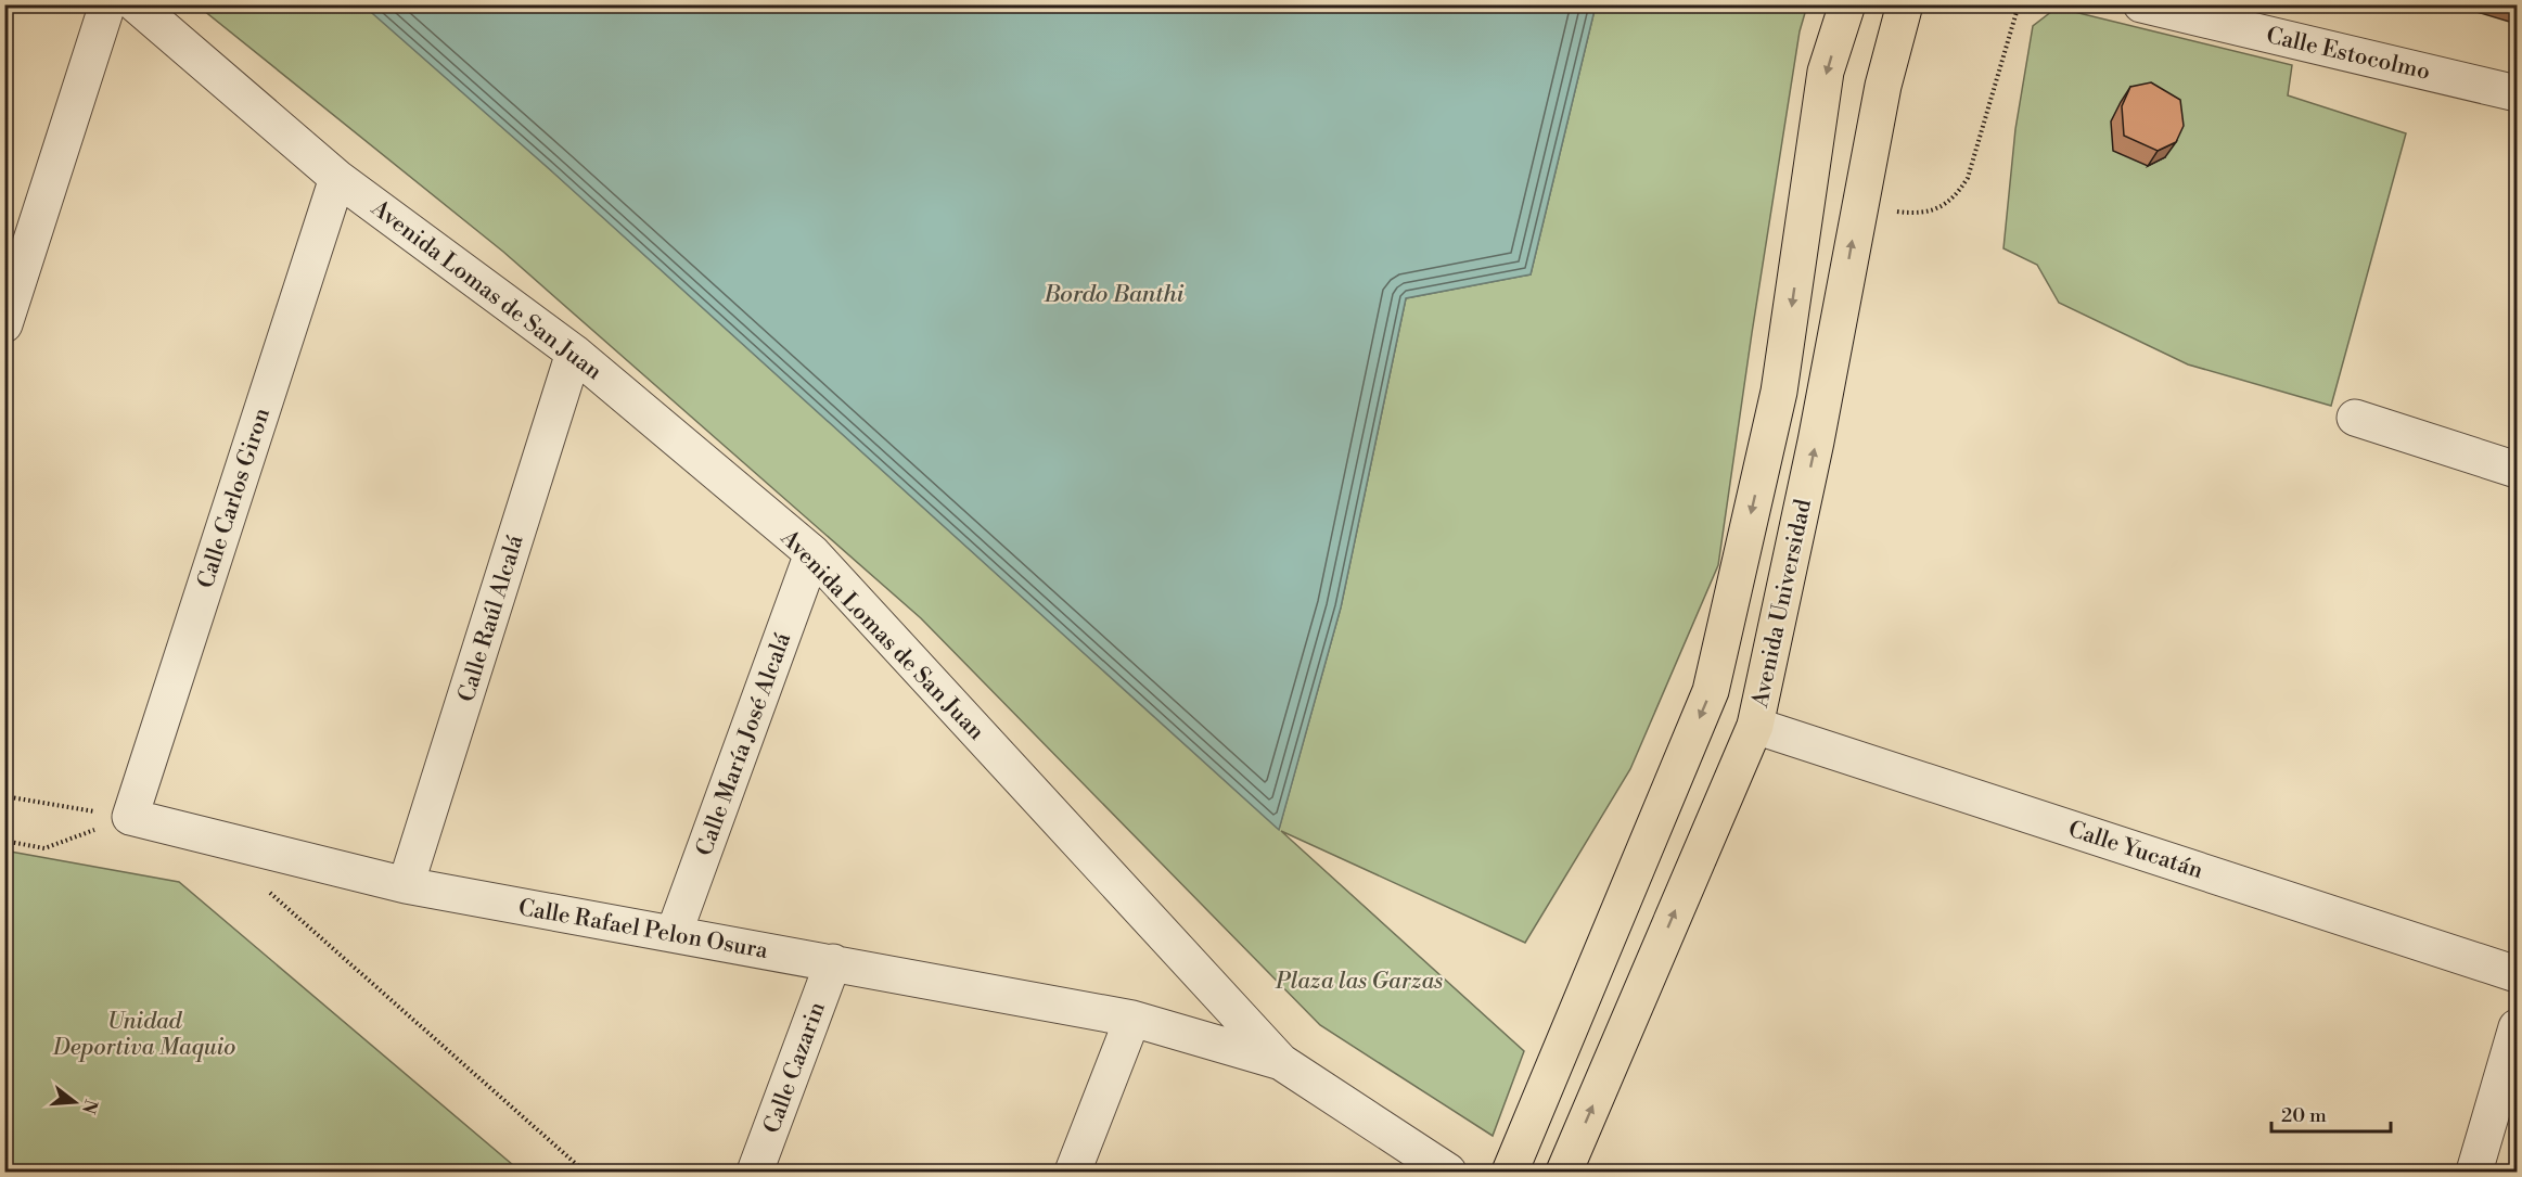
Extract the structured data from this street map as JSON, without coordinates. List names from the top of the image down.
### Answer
{
  "streets": {
    "main road": ["Avenida Universidad"],
    "street": [
      "Calle Estocolmo",
      "Avenida Lomas de San Juan",
      "Calle Carlos Giron",
      "Calle Raúl Alcalá",
      "Calle María José Alcalá",
      "Calle Yucatán",
      "Calle Rafael Pelon Osura",
      "Calle Cazarin"
    ]
  },
  "crossings": [
    ["Avenida Lomas de San Juan", "Calle Carlos Giron"],
    ["Avenida Lomas de San Juan", "Calle Raúl Alcalá"],
    ["Avenida Lomas de San Juan", "Calle María José Alcalá"],
    ["Avenida Lomas de San Juan", "Calle Rafael Pelon Osura"],
    ["Calle Carlos Giron", "Calle Rafael Pelon Osura"],
    ["Avenida Universidad", "Calle Yucatán"],
    ["Calle Raúl Alcalá", "Calle Rafael Pelon Osura"],
    ["Calle María José Alcalá", "Calle Rafael Pelon Osura"],
    ["Calle Rafael Pelon Osura", "Calle Cazarin"]
  ],
  "water": ["Bordo Banthi"],
  "parks": ["Plaza las Garzas", "Unidad Deportiva Maquio"],
  "scale_bar": "20 m",
  "north": "right"
}
